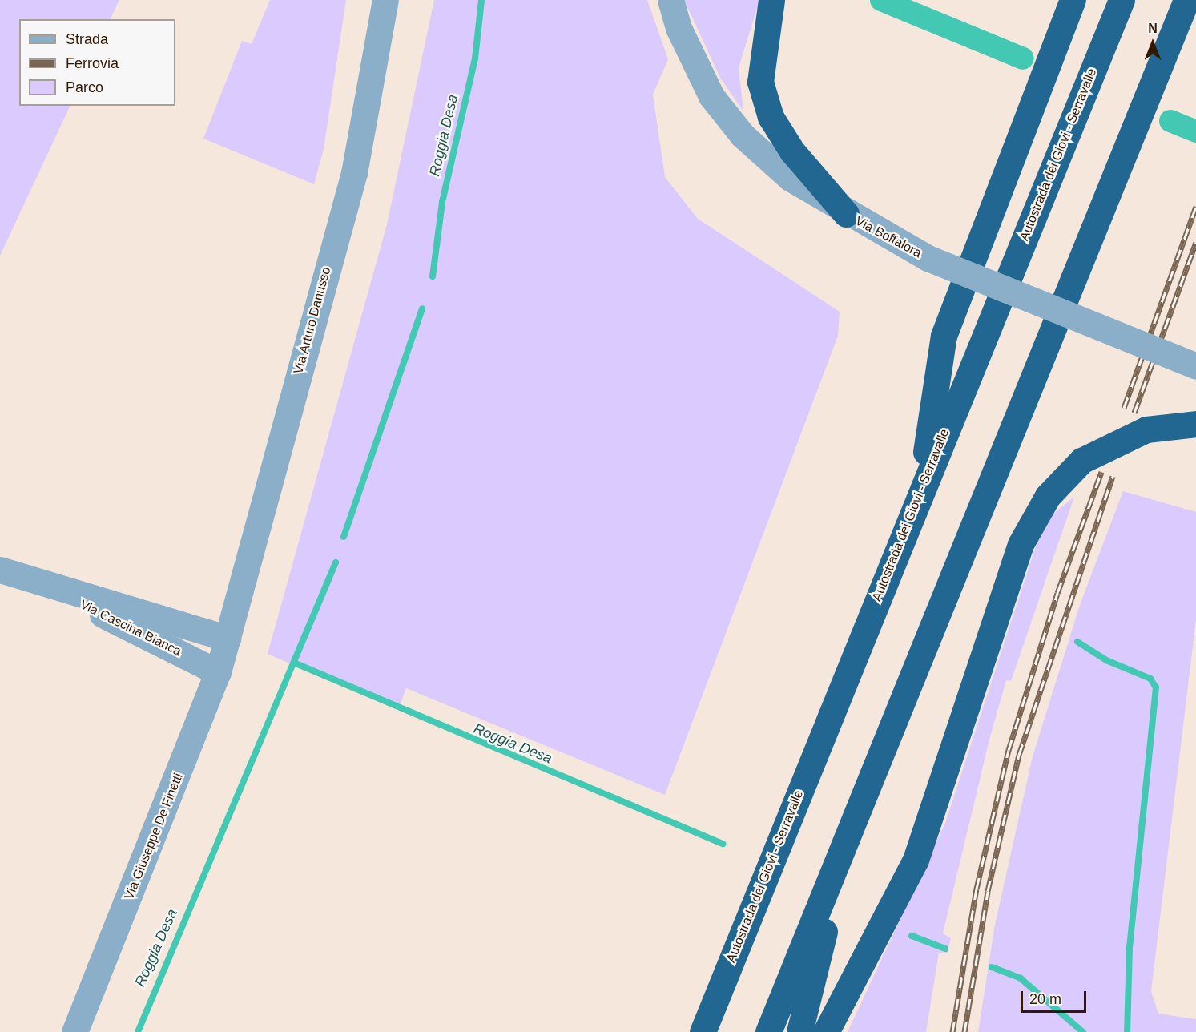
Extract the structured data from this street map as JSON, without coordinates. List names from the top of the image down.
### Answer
{
  "streets": {
    "highway": ["Autostrada dei Giovi - Serravalle"],
    "street": [
      "Via Boffalora",
      "Via Arturo Danusso",
      "Via Cascina Bianca",
      "Via Giuseppe De Finetti"
    ]
  },
  "crossings": [
    ["Via Arturo Danusso", "Via Cascina Bianca"],
    ["Via Arturo Danusso", "Via Giuseppe De Finetti"],
    ["Via Cascina Bianca", "Via Giuseppe De Finetti"]
  ],
  "water": ["Roggia Desa"],
  "legend": ["Strada", "Ferrovia", "Parco"],
  "scale_bar": "20 m",
  "north": "top"
}
